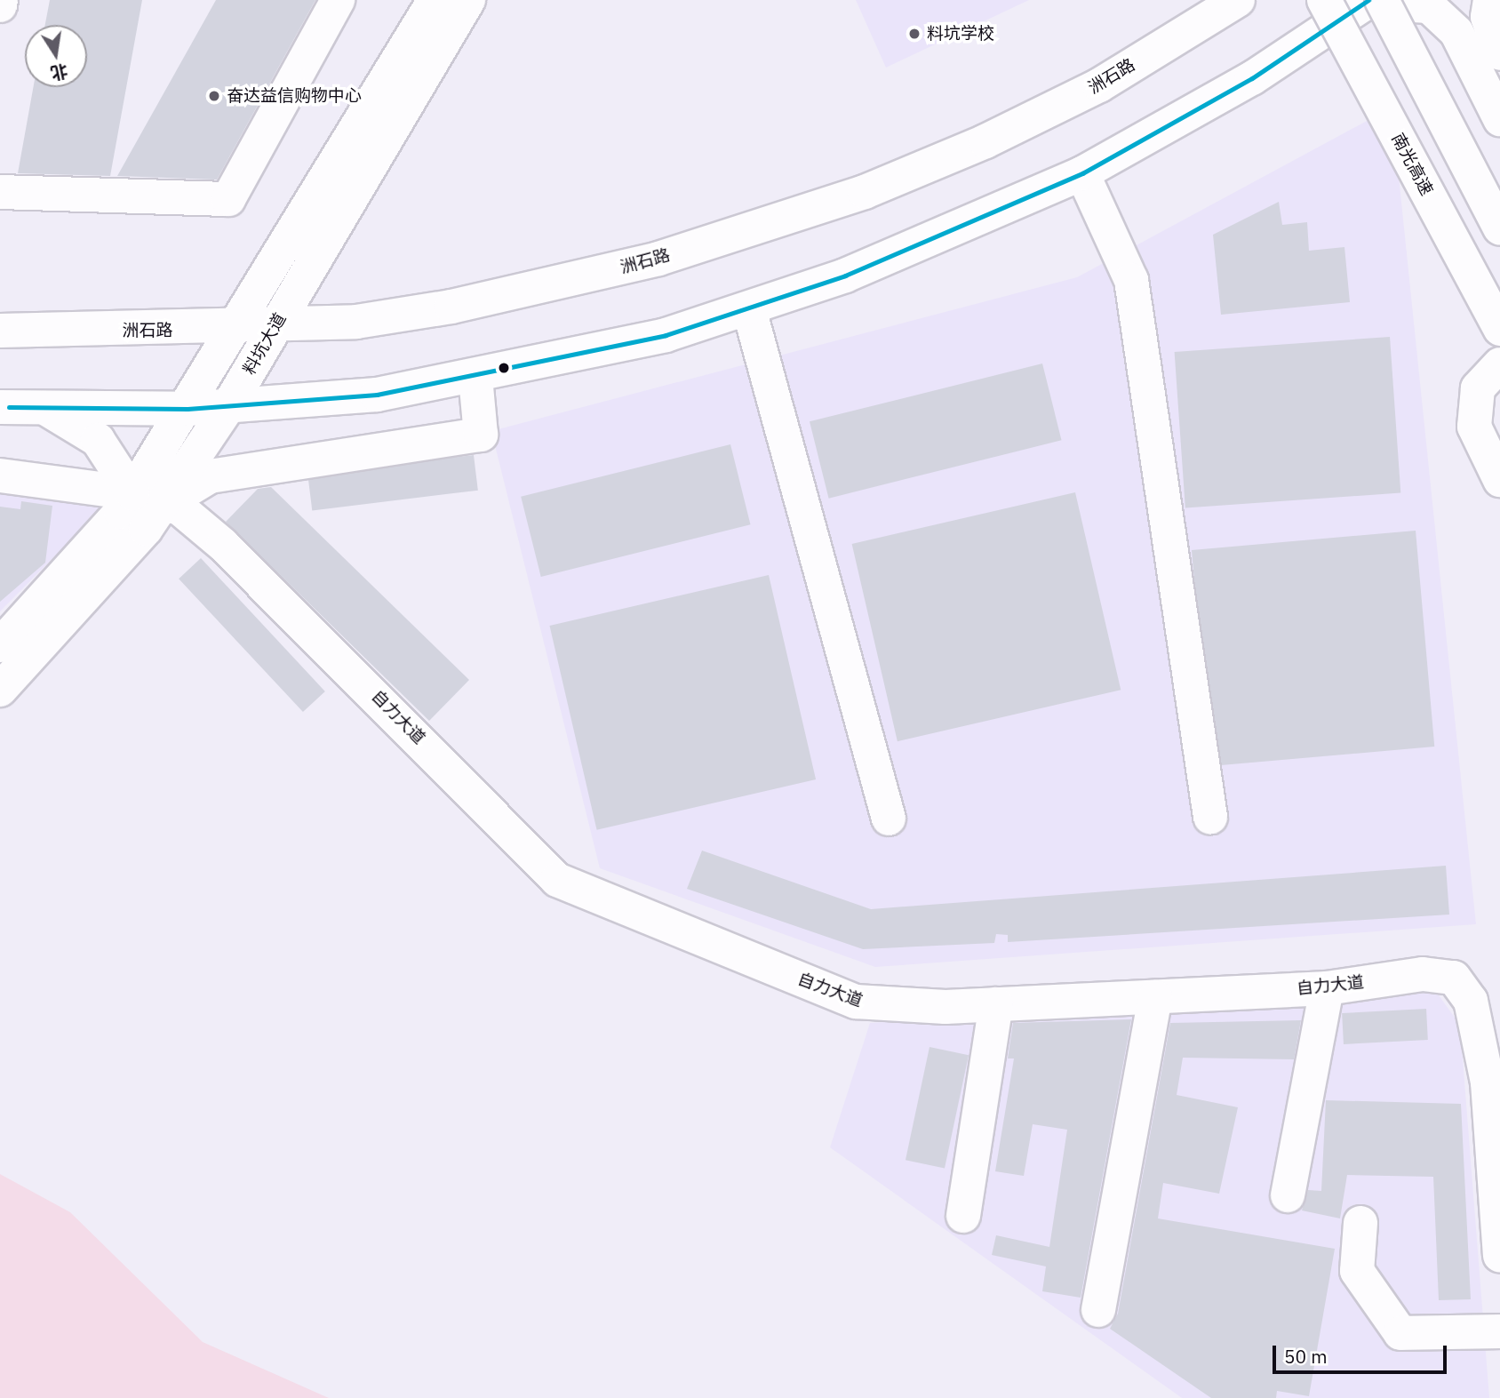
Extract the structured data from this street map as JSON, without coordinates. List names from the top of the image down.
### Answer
{
  "streets": {
    "main road": [
      "洲石路",
      "南光高速",
      "料坑大道",
      "自力大道"
    ]
  },
  "crossings": [
    ["洲石路", "料坑大道"],
    ["料坑大道", "自力大道"]
  ],
  "places": ["料坑学校", "奋达益信购物中心"],
  "scale_bar": "50 m",
  "north": "bottom"
}
